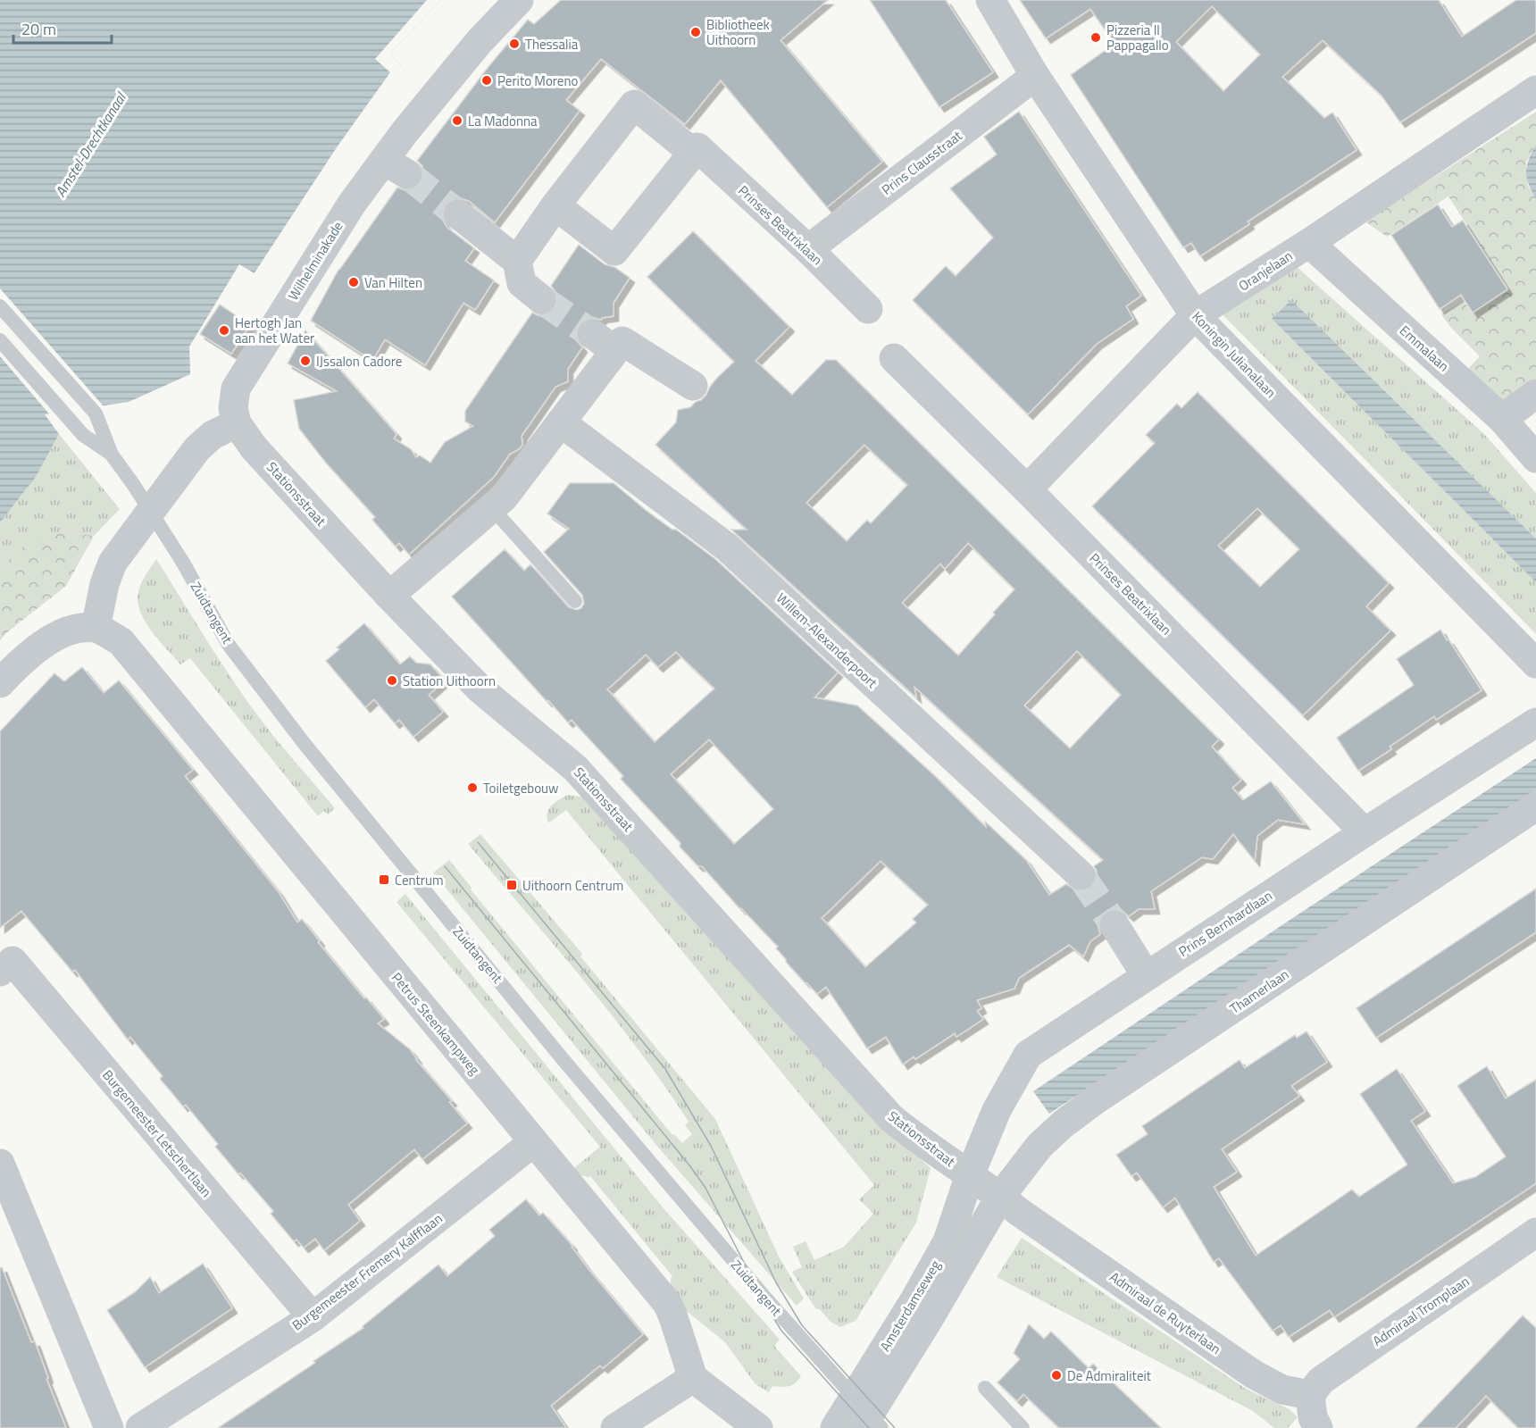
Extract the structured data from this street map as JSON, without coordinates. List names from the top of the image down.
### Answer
{
  "streets": {
    "street": [
      "Prins Clausstraat",
      "Prinses Beatrixlaan",
      "Wilhelminakade",
      "Oranjelaan",
      "Emmalaan",
      "Koningin Julianalaan",
      "Stationsstraat",
      "Willem-Alexanderpoort",
      "Prins Bernhardlaan",
      "Thamerlaan",
      "Petrus Steenkampweg",
      "Burgemeester Letschertlaan",
      "Burgemeester Fremery Kalfflaan",
      "Amsterdamseweg",
      "Admiraal Tromplaan",
      "Admiraal de Ruyterlaan"
    ],
    "lane": ["Zuidtangent"]
  },
  "crossings": [
    ["Prins Clausstraat", "Prinses Beatrixlaan"],
    ["Prins Clausstraat", "Koningin Julianalaan"],
    ["Prinses Beatrixlaan", "Oranjelaan"],
    ["Prinses Beatrixlaan", "Prins Bernhardlaan"],
    ["Wilhelminakade", "Stationsstraat"],
    ["Oranjelaan", "Emmalaan"],
    ["Oranjelaan", "Koningin Julianalaan"],
    ["Stationsstraat", "Prins Bernhardlaan"],
    ["Stationsstraat", "Thamerlaan"],
    ["Stationsstraat", "Amsterdamseweg"],
    ["Stationsstraat", "Admiraal de Ruyterlaan"],
    ["Prins Bernhardlaan", "Amsterdamseweg"],
    ["Thamerlaan", "Amsterdamseweg"],
    ["Thamerlaan", "Admiraal de Ruyterlaan"],
    ["Petrus Steenkampweg", "Burgemeester Fremery Kalfflaan"],
    ["Burgemeester Letschertlaan", "Burgemeester Fremery Kalfflaan"],
    ["Amsterdamseweg", "Admiraal de Ruyterlaan"],
    ["Admiraal Tromplaan", "Admiraal de Ruyterlaan"]
  ],
  "water": ["Amstel-Drechtkanaal"],
  "places": {
    "other": [
      "Bibliotheek Uithoorn",
      "Pizzeria Il Pappagallo",
      "Thessalia",
      "Perito Moreno",
      "La Madonna",
      "Van Hilten",
      "Hertogh Jan aan het Water",
      "IJssalon Cadore",
      "Station Uithoorn",
      "Toiletgebouw",
      "De Admiraliteit"
    ],
    "transit": ["Centrum", "Uithoorn Centrum"]
  },
  "scale_bar": "20 m"
}
